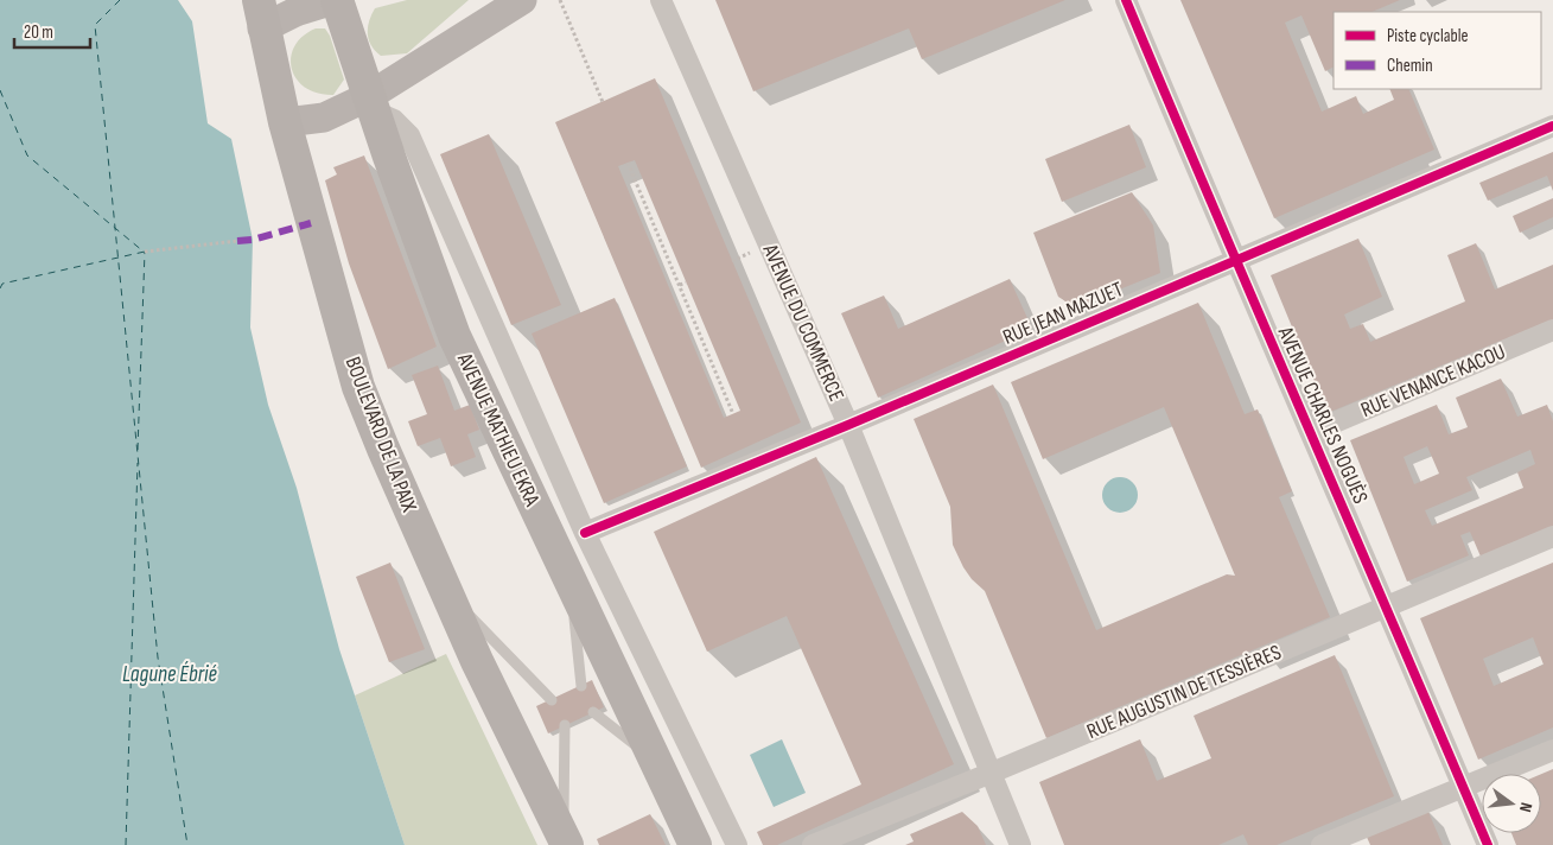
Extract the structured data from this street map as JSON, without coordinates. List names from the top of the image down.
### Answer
{
  "streets": {
    "main road": ["AVENUE MATHIEU EKRA", "BOULEVARD DE LA PAIX"],
    "street": [
      "RUE JEAN MAZUET",
      "AVENUE DU COMMERCE",
      "RUE VENANCE KACOU",
      "AVENUE CHARLES NOGUÈS",
      "RUE AUGUSTIN DE TESSIÈRES"
    ]
  },
  "crossings": [
    ["RUE JEAN MAZUET", "AVENUE DU COMMERCE"],
    ["RUE JEAN MAZUET", "AVENUE CHARLES NOGUÈS"],
    ["AVENUE DU COMMERCE", "RUE AUGUSTIN DE TESSIÈRES"],
    ["RUE VENANCE KACOU", "AVENUE CHARLES NOGUÈS"],
    ["AVENUE CHARLES NOGUÈS", "RUE AUGUSTIN DE TESSIÈRES"]
  ],
  "water": ["Lagune Ébrié"],
  "legend": ["Piste cyclable", "Chemin"],
  "scale_bar": "20 m",
  "north": "right"
}
